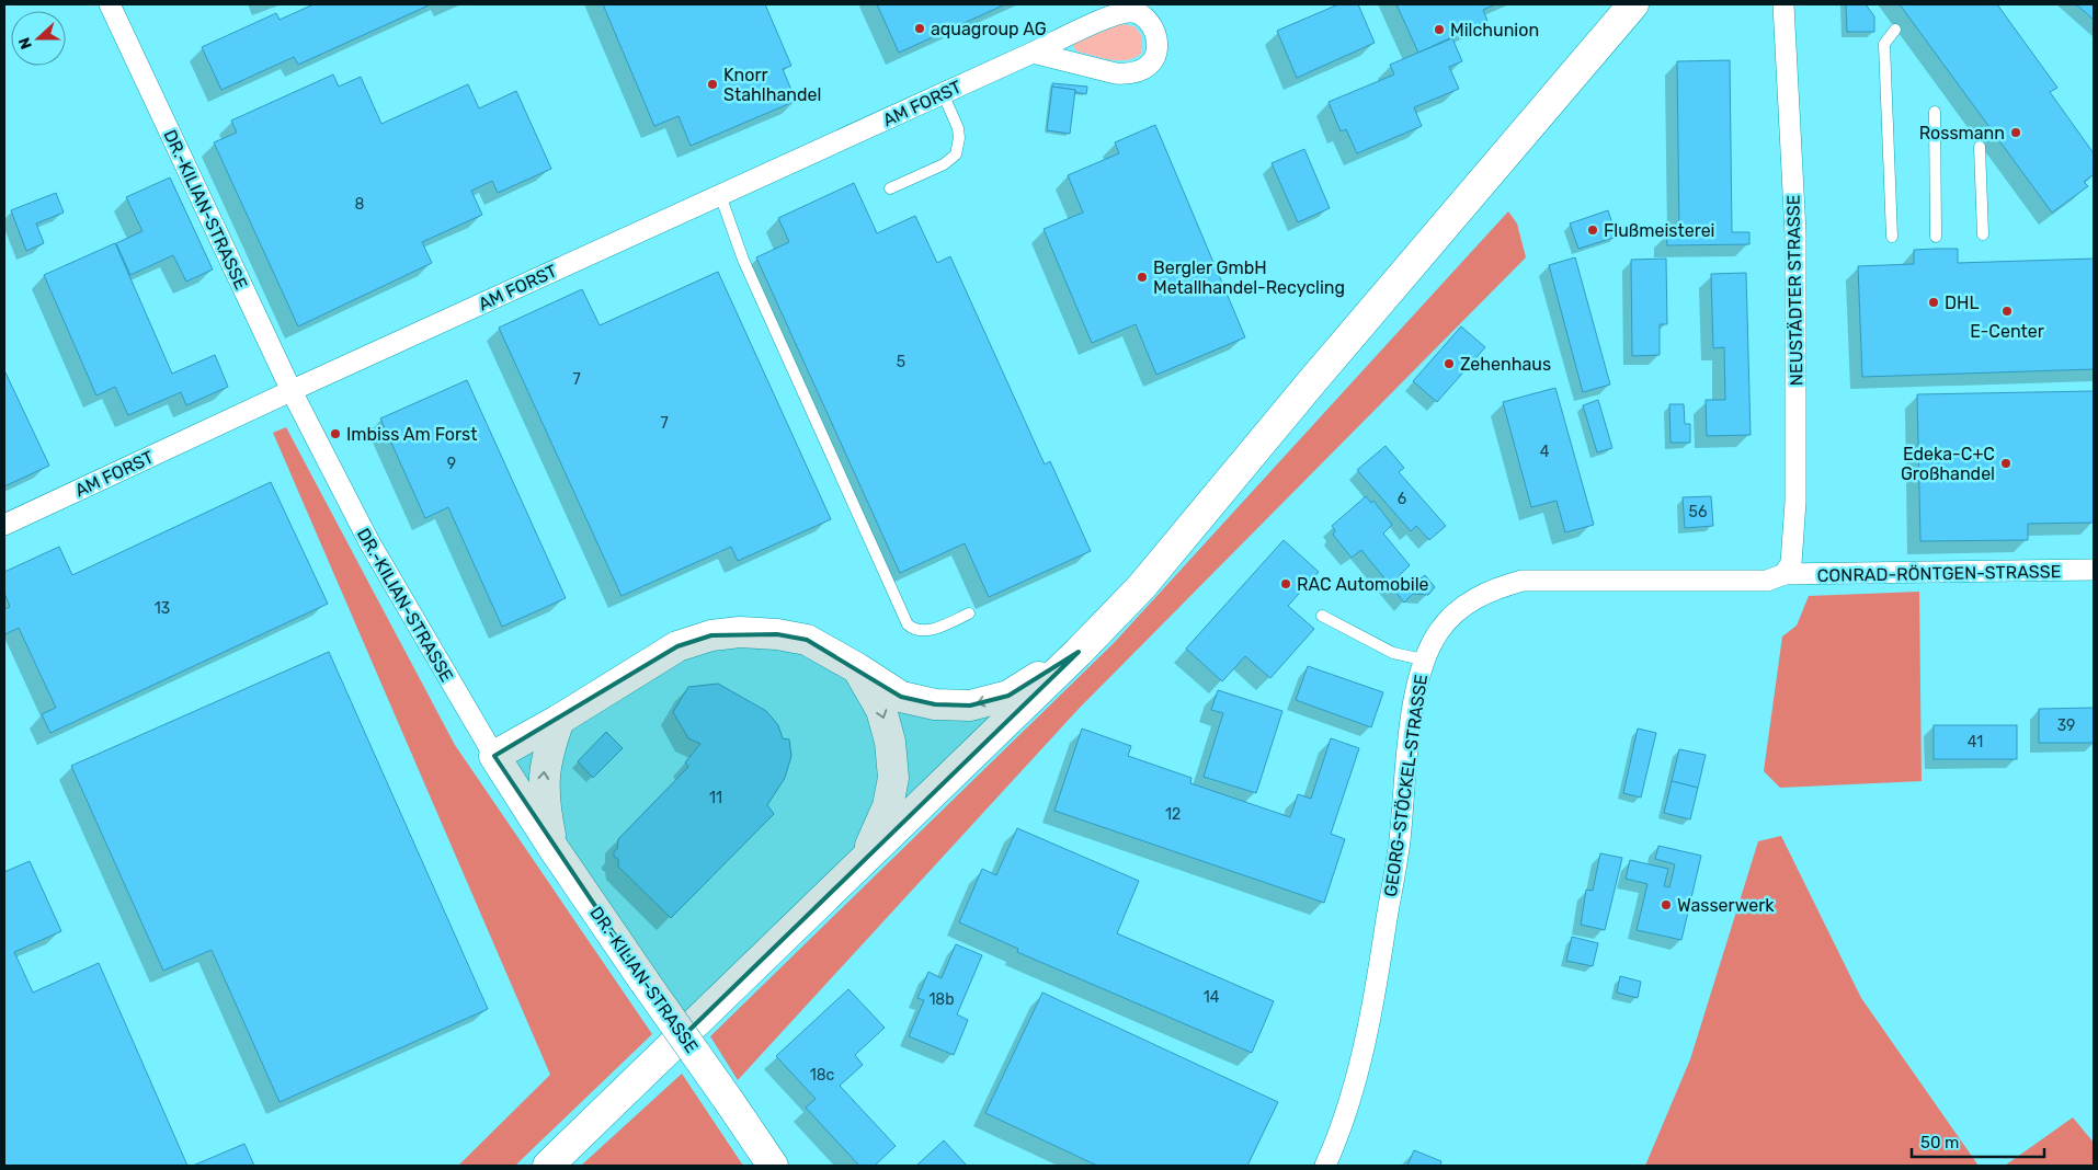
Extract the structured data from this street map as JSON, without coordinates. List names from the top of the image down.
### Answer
{
  "streets": {
    "main road": ["DR.-KILIAN-STRASSE"],
    "street": [
      "AM FORST",
      "NEUSTÄDTER STRASSE",
      "CONRAD-RÖNTGEN-STRASSE",
      "GEORG-STÖCKEL-STRASSE"
    ]
  },
  "crossings": [
    ["AM FORST", "DR.-KILIAN-STRASSE"],
    ["NEUSTÄDTER STRASSE", "CONRAD-RÖNTGEN-STRASSE"],
    ["NEUSTÄDTER STRASSE", "GEORG-STÖCKEL-STRASSE"],
    ["CONRAD-RÖNTGEN-STRASSE", "GEORG-STÖCKEL-STRASSE"]
  ],
  "places": [
    "aquagroup AG",
    "Milchunion",
    "Knorr Stahlhandel",
    "Rossmann",
    "Flußmeisterei",
    "Bergler GmbH Metallhandel-Recycling",
    "DHL",
    "E-Center",
    "Zehenhaus",
    "Imbiss Am Forst",
    "Edeka-C+C Großhandel",
    "RAC Automobile",
    "Wasserwerk"
  ],
  "house_numbers": [
    "8",
    "5",
    "7",
    "7",
    "4",
    "9",
    "6",
    "56",
    "13",
    "39",
    "41",
    "11",
    "12",
    "14",
    "18b",
    "18c"
  ],
  "scale_bar": "50 m",
  "north": "left"
}
